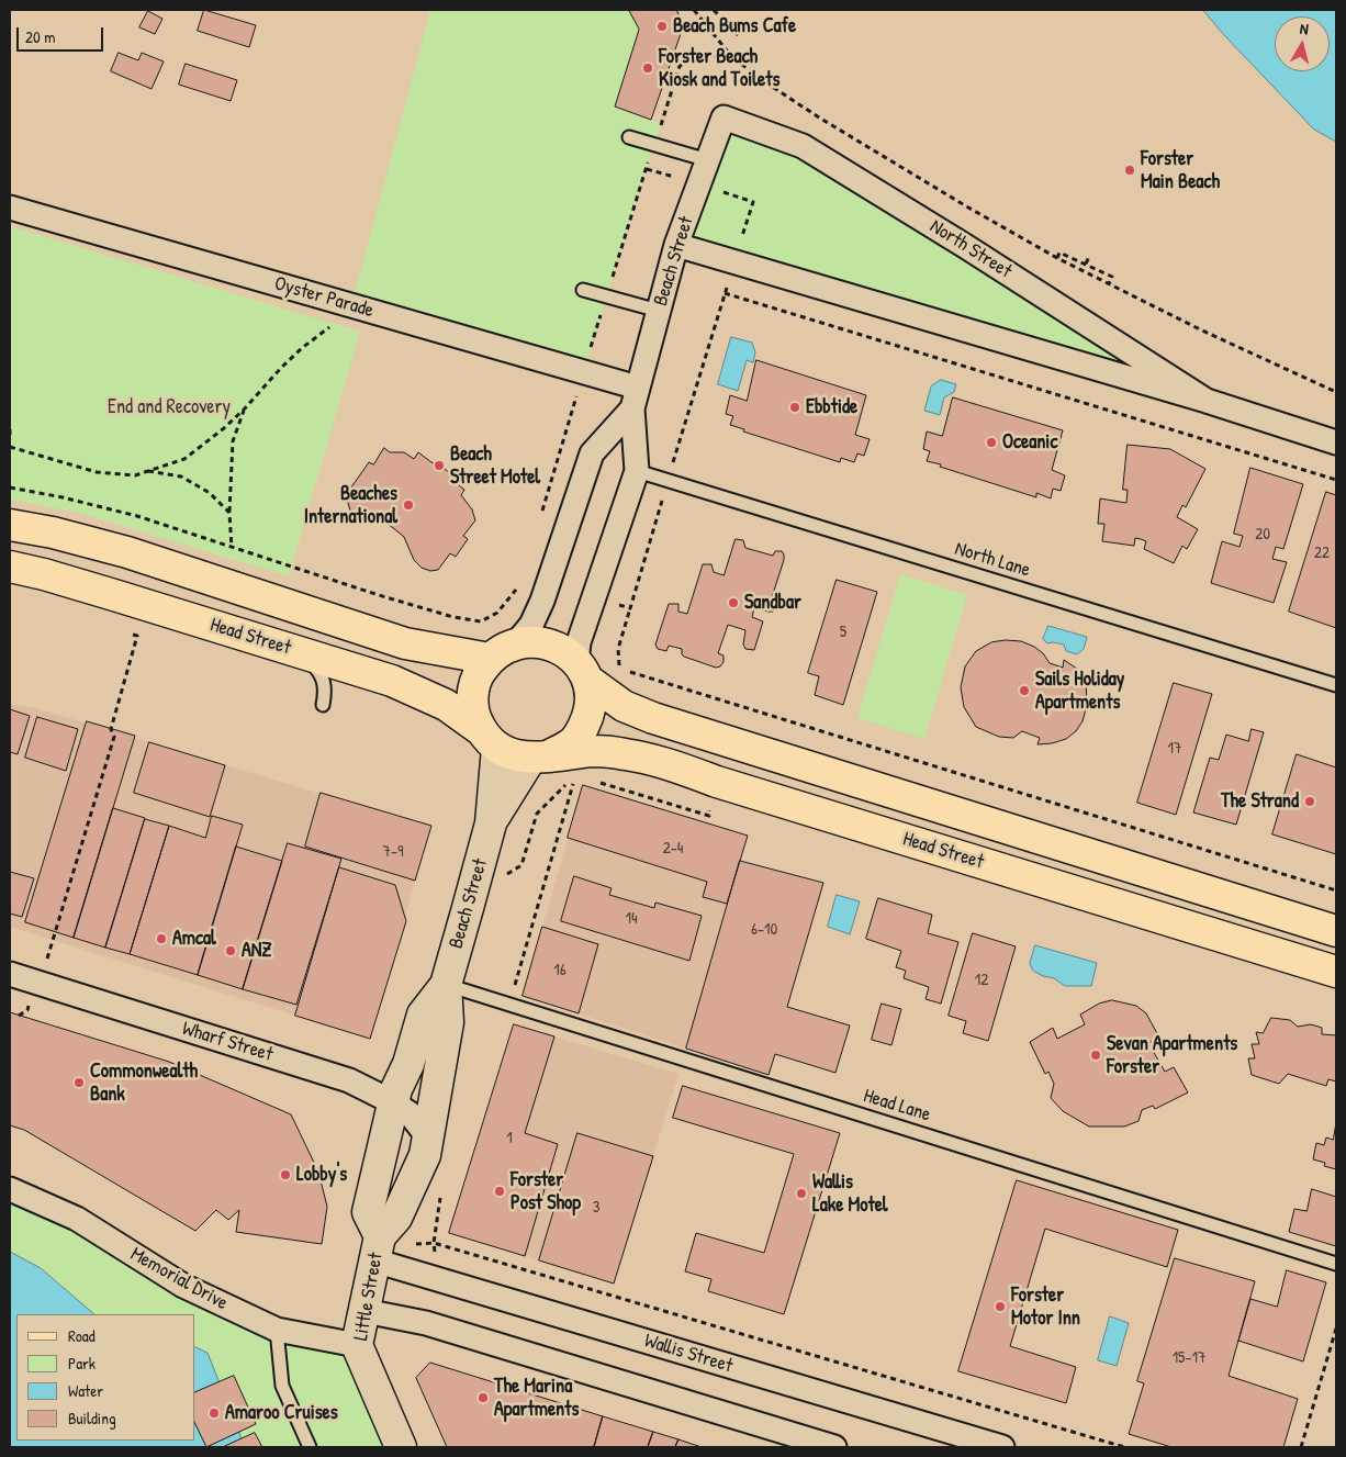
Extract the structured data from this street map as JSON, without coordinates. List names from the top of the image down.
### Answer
{
  "streets": {
    "main road": ["Head Street"],
    "street": [
      "North Street",
      "Beach Street",
      "Oyster Parade",
      "Wharf Street",
      "Memorial Drive",
      "Little Street",
      "Wallis Street"
    ],
    "lane": ["North Lane", "Head Lane"]
  },
  "crossings": [
    ["North Street", "Beach Street"],
    ["Beach Street", "Oyster Parade"],
    ["Beach Street", "North Lane"],
    ["Beach Street", "Head Street"],
    ["Beach Street", "Wharf Street"],
    ["Beach Street", "Head Lane"],
    ["Beach Street", "Little Street"],
    ["Wharf Street", "Little Street"],
    ["Memorial Drive", "Little Street"],
    ["Little Street", "Wallis Street"]
  ],
  "parks": ["End and Recovery"],
  "places": [
    "Beach Bums Cafe",
    "Forster Beach Kiosk and Toilets",
    "Forster Main Beach",
    "Ebbtide",
    "Oceanic",
    "Beach Street Motel",
    "Beaches International",
    "Sandbar",
    "Sails Holiday Apartments",
    "The Strand",
    "Amcal",
    "ANZ",
    "Sevan Apartments Forster",
    "Commonwealth Bank",
    "Lobby's",
    "Forster Post Shop",
    "Wallis Lake Motel",
    "Forster Motor Inn",
    "The Marina Apartments",
    "Amaroo Cruises"
  ],
  "house_numbers": [
    "20",
    "22",
    "5",
    "17",
    "2-4",
    "7-9",
    "14",
    "6-10",
    "16",
    "12",
    "1",
    "3",
    "15-17"
  ],
  "legend": [
    "Road",
    "Park",
    "Water",
    "Building"
  ],
  "scale_bar": "20 m",
  "north": "top"
}
